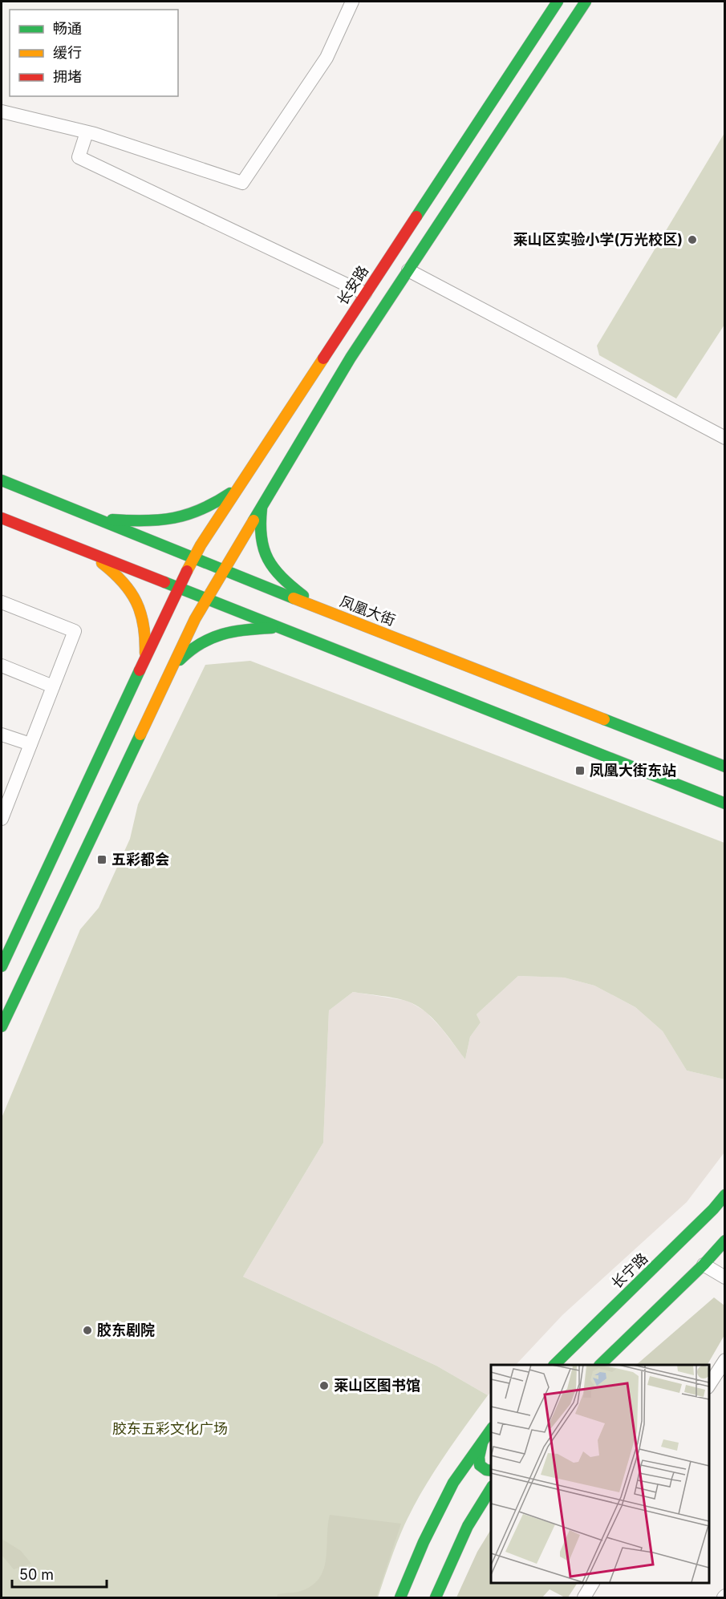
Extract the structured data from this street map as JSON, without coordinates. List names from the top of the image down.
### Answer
{
  "streets": {
    "street": ["长安路", "凤凰大街", "长宁路"]
  },
  "crossings": [
    ["长安路", "凤凰大街"]
  ],
  "parks": ["胶东五彩文化广场"],
  "places": {
    "other": ["莱山区实验小学(万光校区)", "胶东剧院", "莱山区图书馆"],
    "transit": ["凤凰大街东站", "五彩都会"]
  },
  "legend": ["畅通", "缓行", "拥堵"],
  "scale_bar": "50 m"
}
